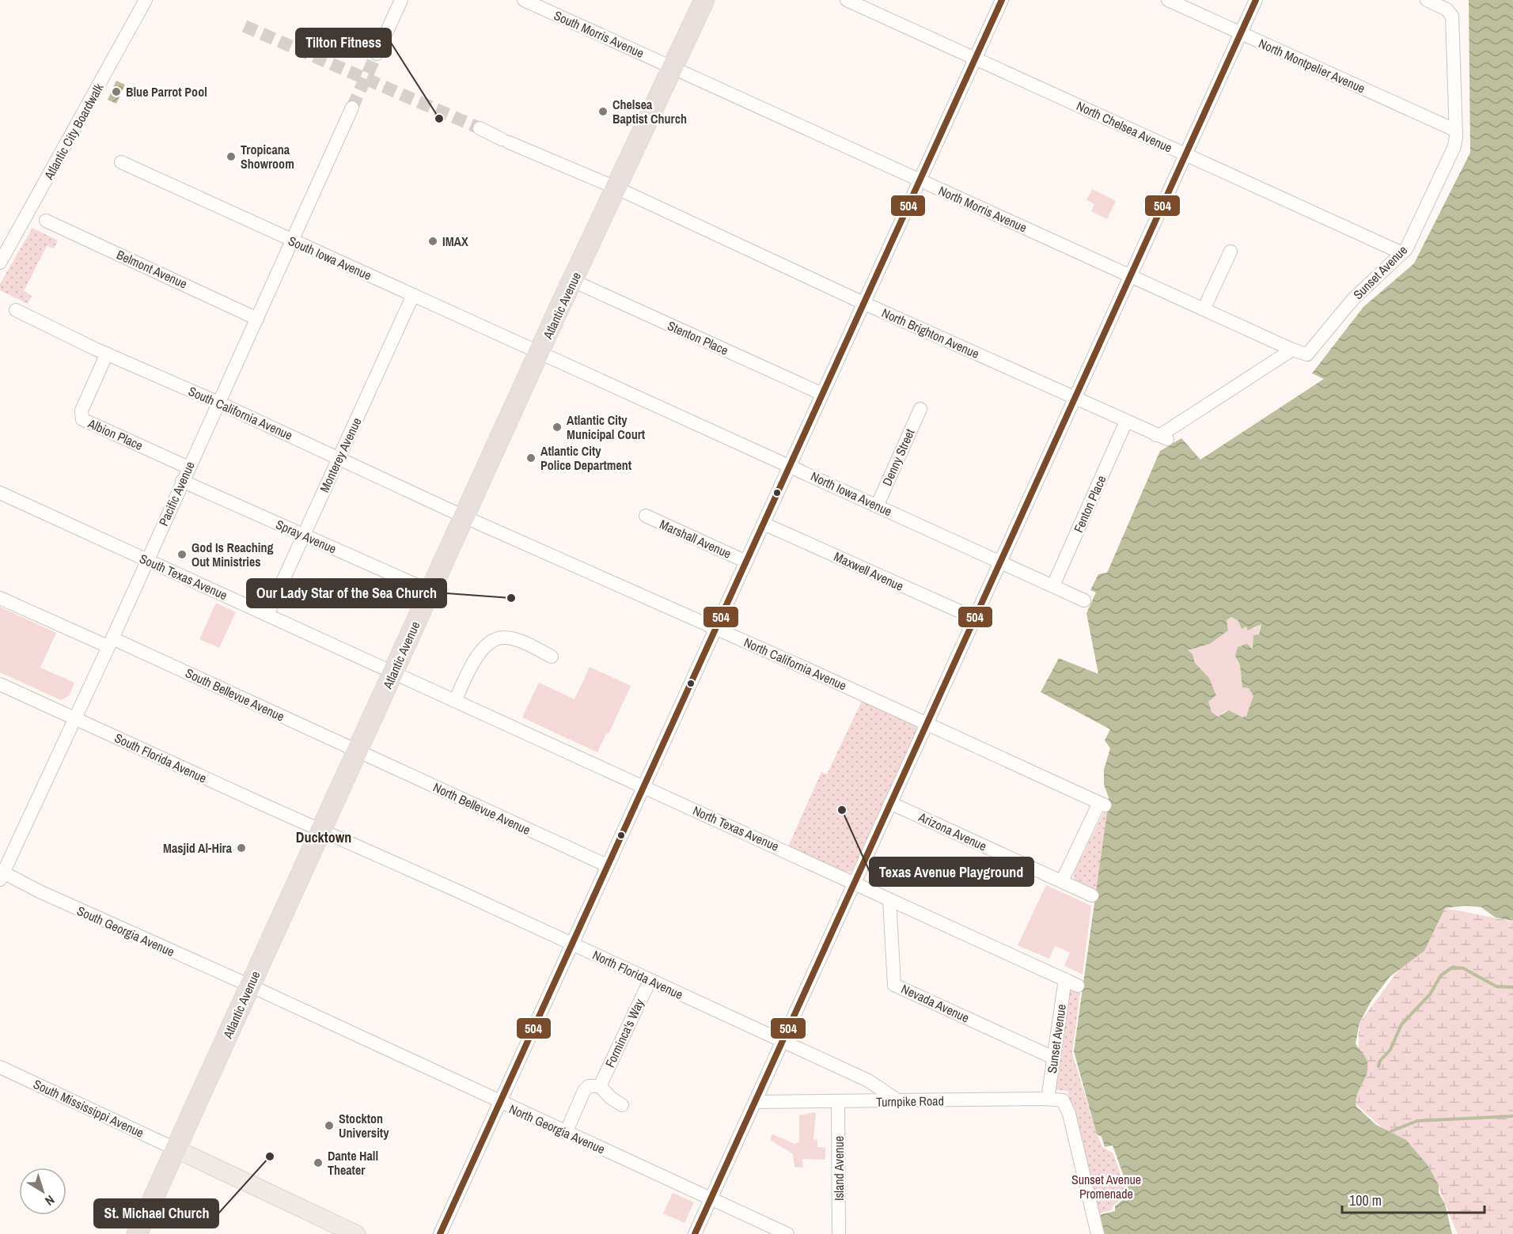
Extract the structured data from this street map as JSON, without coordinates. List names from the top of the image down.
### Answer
{
  "streets": {
    "highway": ["Atlantic Avenue"],
    "street": [
      "South Morris Avenue",
      "North Montpelier Avenue",
      "North Chelsea Avenue",
      "Atlantic City Boardwalk",
      "North Morris Avenue",
      "South Iowa Avenue",
      "Belmont Avenue",
      "Sunset Avenue",
      "North Brighton Avenue",
      "Stenton Place",
      "South California Avenue",
      "Albion Place",
      "Monterey Avenue",
      "Denny Street",
      "Pacific Avenue",
      "North Iowa Avenue",
      "Fenton Place",
      "Spray Avenue",
      "Marshall Avenue",
      "Maxwell Avenue",
      "South Texas Avenue",
      "North California Avenue",
      "South Bellevue Avenue",
      "South Florida Avenue",
      "North Bellevue Avenue",
      "North Texas Avenue",
      "Arizona Avenue",
      "South Georgia Avenue",
      "North Florida Avenue",
      "Nevada Avenue",
      "Forminca's Way",
      "Turnpike Road",
      "South Mississippi Avenue",
      "North Georgia Avenue",
      "Island Avenue"
    ]
  },
  "crossings": [
    ["South Morris Avenue", "North Morris Avenue"],
    ["South Morris Avenue", "Atlantic Avenue"],
    ["North Montpelier Avenue", "Sunset Avenue"],
    ["North Chelsea Avenue", "Sunset Avenue"],
    ["North Morris Avenue", "Sunset Avenue"],
    ["North Morris Avenue", "Atlantic Avenue"],
    ["North Morris Avenue", "North Brighton Avenue"],
    ["South Iowa Avenue", "Atlantic Avenue"],
    ["South Iowa Avenue", "Monterey Avenue"],
    ["South Iowa Avenue", "Pacific Avenue"],
    ["South Iowa Avenue", "North Iowa Avenue"],
    ["Belmont Avenue", "Pacific Avenue"],
    ["Sunset Avenue", "North Brighton Avenue"],
    ["Sunset Avenue", "North Texas Avenue"],
    ["Sunset Avenue", "Nevada Avenue"],
    ["Sunset Avenue", "Turnpike Road"],
    ["Atlantic Avenue", "North Brighton Avenue"],
    ["Atlantic Avenue", "Stenton Place"],
    ["Atlantic Avenue", "South California Avenue"],
    ["Atlantic Avenue", "North Iowa Avenue"],
    ["Atlantic Avenue", "Spray Avenue"],
    ["Atlantic Avenue", "South Texas Avenue"],
    ["Atlantic Avenue", "North California Avenue"],
    ["Atlantic Avenue", "South Bellevue Avenue"],
    ["Atlantic Avenue", "South Florida Avenue"],
    ["Atlantic Avenue", "North Bellevue Avenue"],
    ["Atlantic Avenue", "North Texas Avenue"],
    ["Atlantic Avenue", "South Georgia Avenue"],
    ["Atlantic Avenue", "North Florida Avenue"],
    ["Atlantic Avenue", "South Mississippi Avenue"],
    ["Atlantic Avenue", "North Georgia Avenue"],
    ["North Brighton Avenue", "Fenton Place"],
    ["South California Avenue", "Albion Place"],
    ["South California Avenue", "Monterey Avenue"],
    ["South California Avenue", "Pacific Avenue"],
    ["South California Avenue", "North California Avenue"],
    ["Albion Place", "Pacific Avenue"],
    ["Monterey Avenue", "Spray Avenue"],
    ["Monterey Avenue", "South Texas Avenue"],
    ["Denny Street", "North Iowa Avenue"],
    ["Pacific Avenue", "Spray Avenue"],
    ["Pacific Avenue", "South Texas Avenue"],
    ["Pacific Avenue", "South Bellevue Avenue"],
    ["Pacific Avenue", "South Florida Avenue"],
    ["Pacific Avenue", "South Georgia Avenue"],
    ["North Iowa Avenue", "Fenton Place"],
    ["South Texas Avenue", "North Texas Avenue"],
    ["North California Avenue", "Arizona Avenue"],
    ["South Bellevue Avenue", "North Bellevue Avenue"],
    ["South Florida Avenue", "North Florida Avenue"],
    ["North Texas Avenue", "Nevada Avenue"],
    ["South Georgia Avenue", "North Georgia Avenue"],
    ["North Florida Avenue", "Forminca's Way"],
    ["North Florida Avenue", "Turnpike Road"],
    ["Turnpike Road", "Island Avenue"]
  ],
  "districts": ["Ducktown"],
  "parks": ["Sunset Avenue Promenade"],
  "places": [
    "Blue Parrot Pool",
    "Chelsea Baptist Church",
    "Tilton Fitness",
    "Tropicana Showroom",
    "IMAX",
    "Atlantic City Municipal Court",
    "Atlantic City Police Department",
    "God Is Reaching Out Ministries",
    "Our Lady Star of the Sea Church",
    "Texas Avenue Playground",
    "Masjid Al-Hira",
    "Stockton University",
    "St. Michael Church",
    "Dante Hall Theater"
  ],
  "lines": ["transit line 504"],
  "scale_bar": "100 m",
  "north": "bottom right"
}
